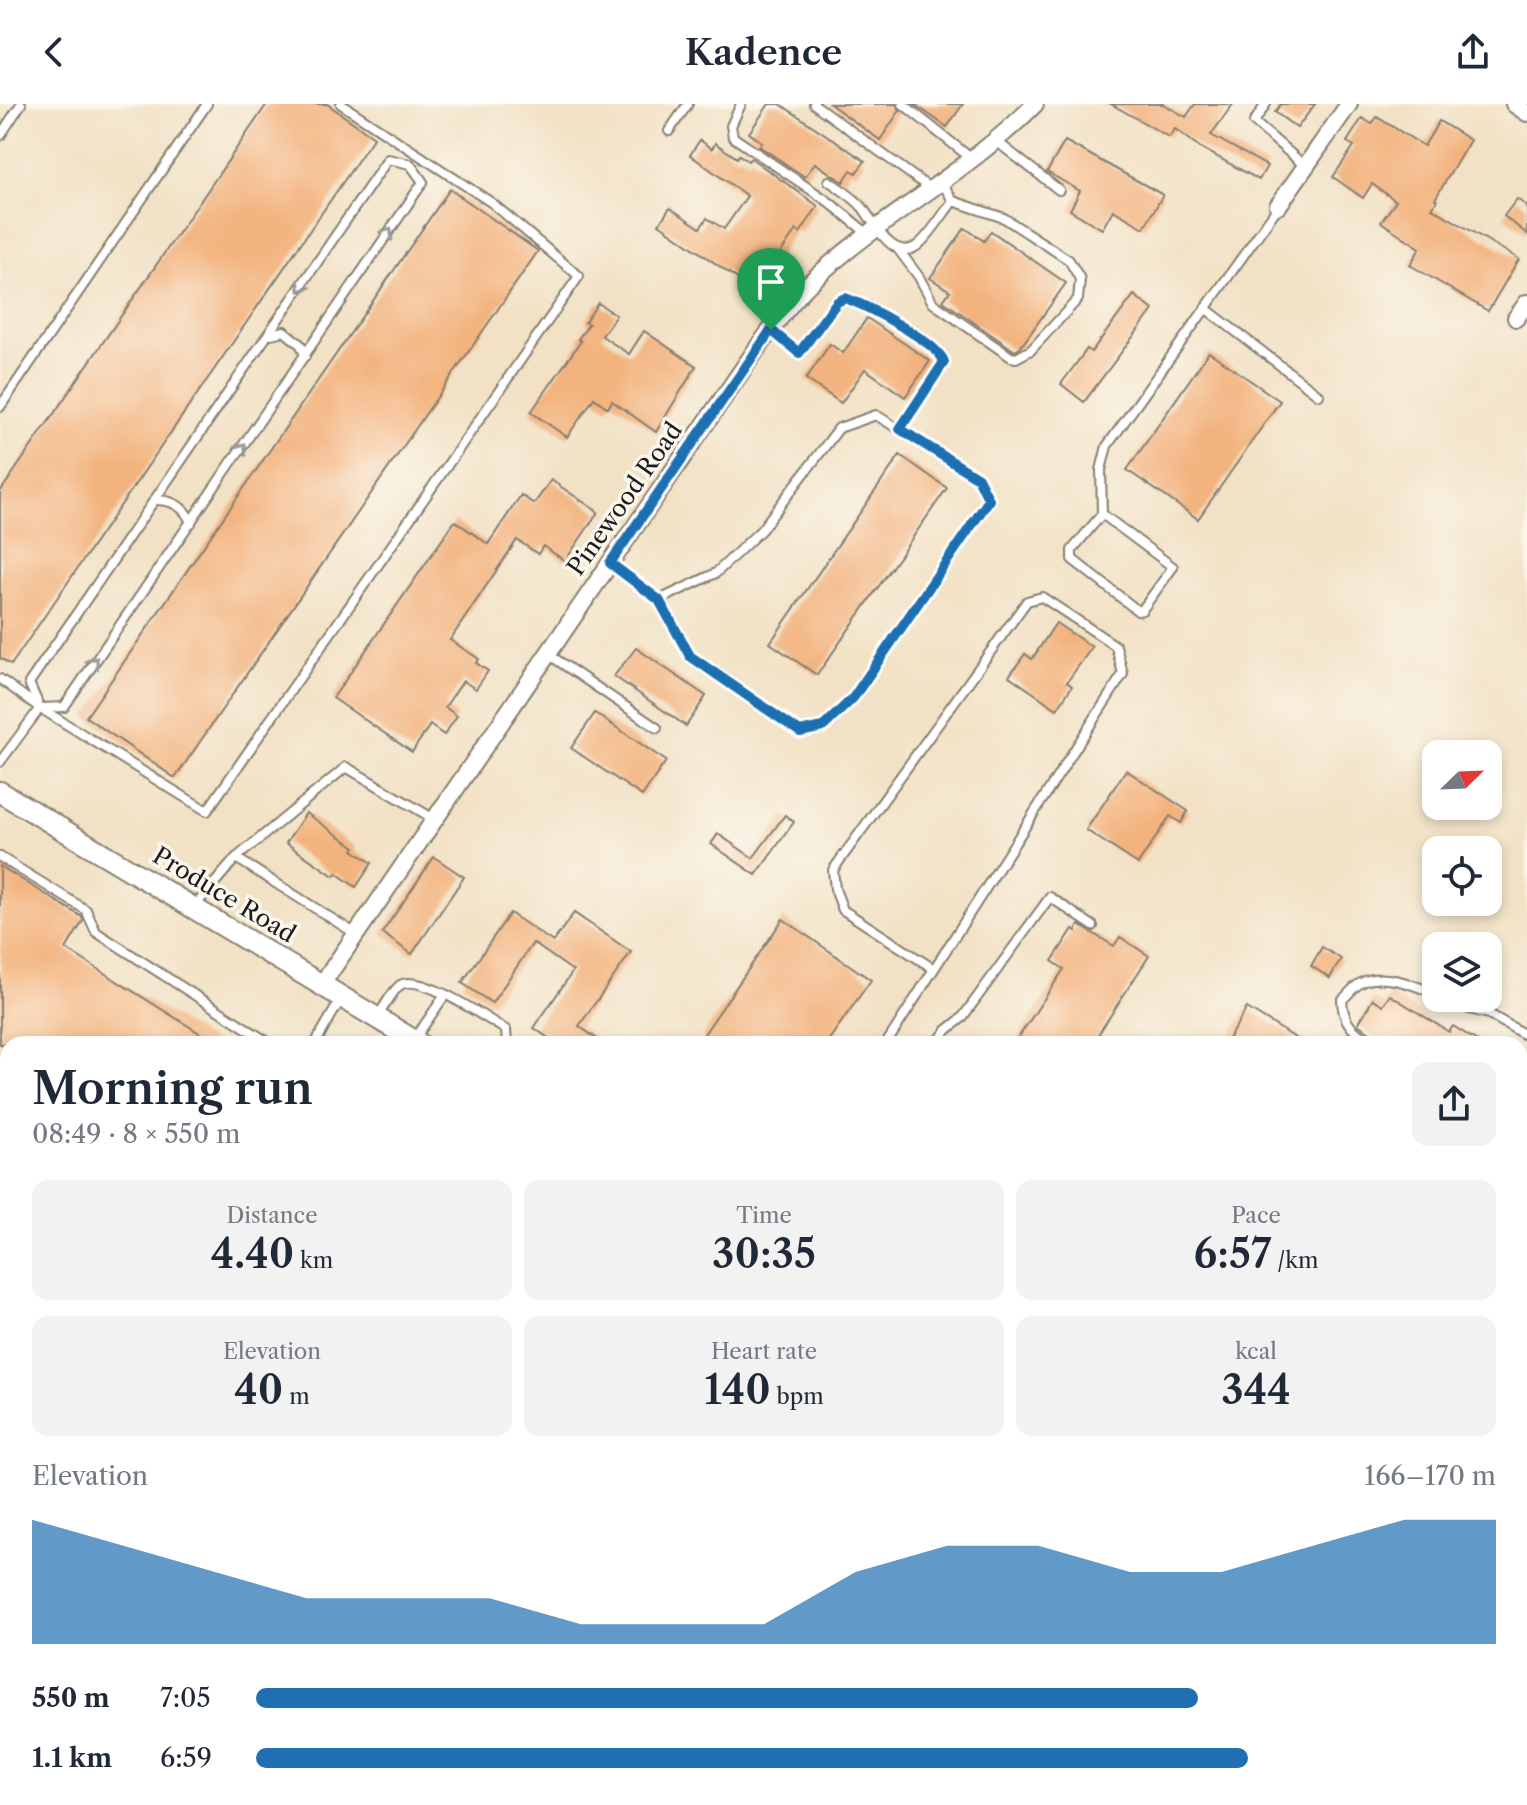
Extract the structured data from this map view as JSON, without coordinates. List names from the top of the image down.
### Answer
{
  "streets": {
    "street": ["Pinewood Road", "Produce Road"]
  },
  "crossings": [
    ["Pinewood Road", "Produce Road"]
  ],
  "north": "top right",
  "page": {
    "header": "Kadence",
    "heading": ["Morning run", "08:49 · 8 × 550 m"],
    "stats": [
      ["Distance", "4.40 km"],
      ["Time", "30:35"],
      ["Pace", "6:57 /km"],
      ["Elevation", "40 m"],
      ["Heart rate", "140 bpm"],
      ["kcal", "344"]
    ],
    "chart": ["Elevation", "166–170 m"],
    "list": [
      {
        "name": "550 m",
        "note": "7:05"
      },
      {
        "name": "1.1 km",
        "note": "6:59"
      }
    ]
  }
}
